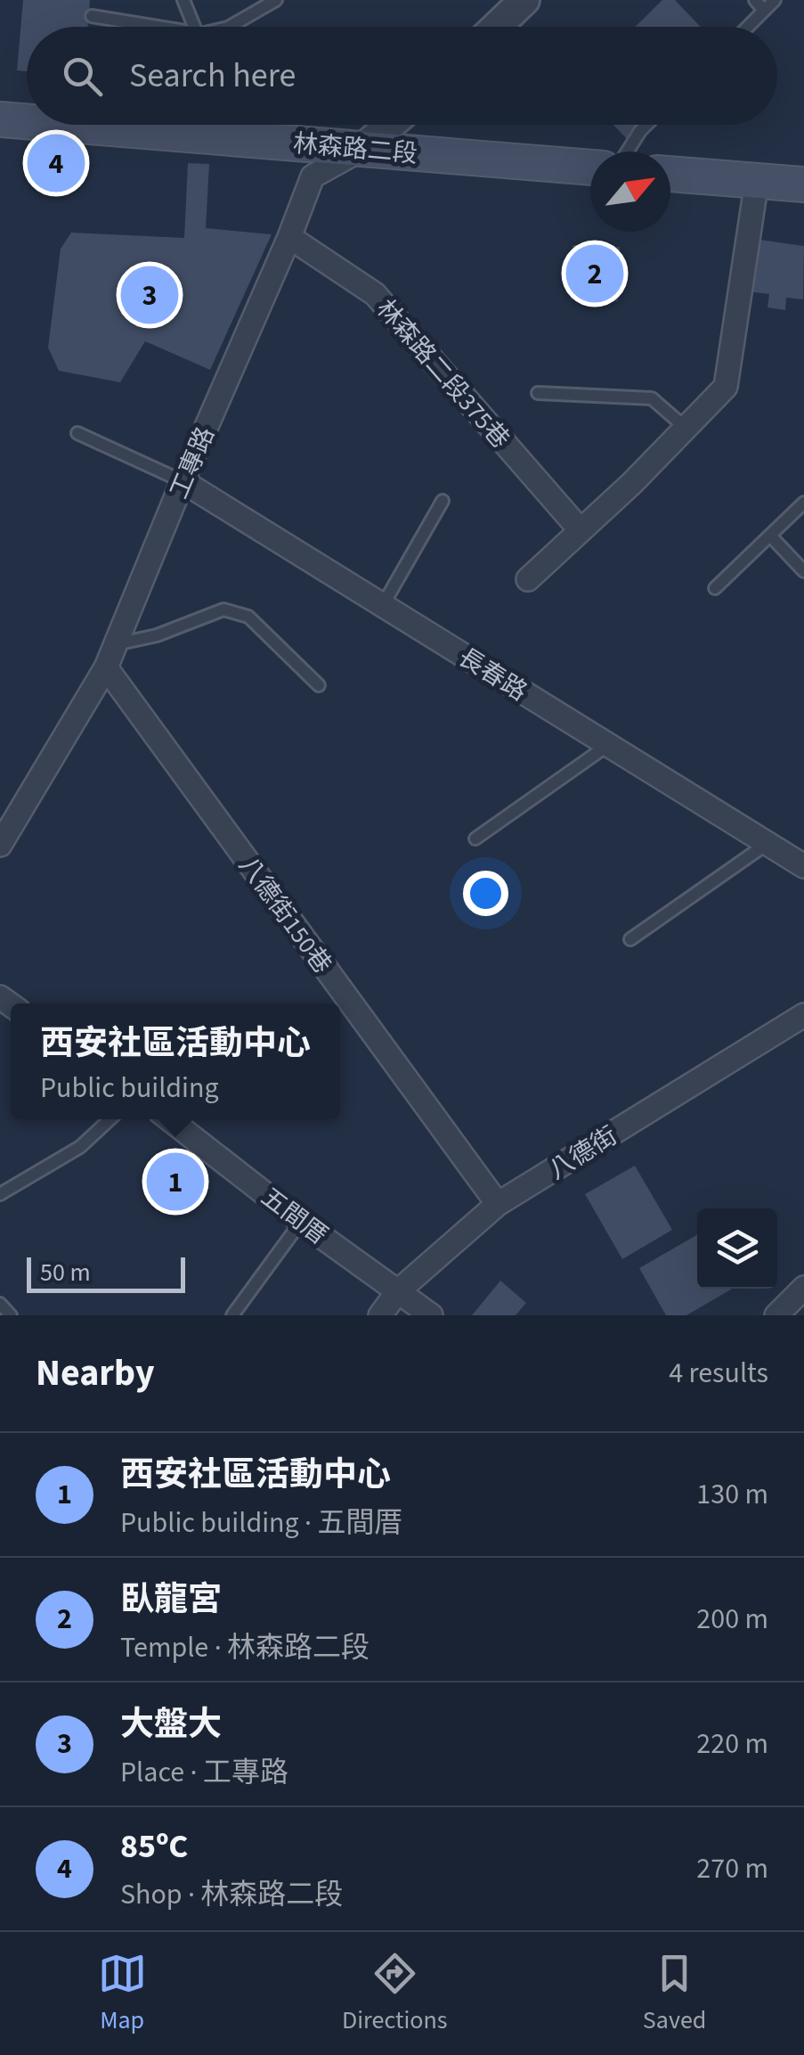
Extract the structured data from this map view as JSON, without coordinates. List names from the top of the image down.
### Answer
{
  "streets": {
    "main road": ["林森路二段"],
    "street": [
      "林森路二段375巷",
      "工專路",
      "長春路",
      "八德街150巷",
      "八德街",
      "五間厝"
    ]
  },
  "crossings": [
    ["林森路二段", "工專路"],
    ["林森路二段375巷", "工專路"],
    ["工專路", "長春路"],
    ["工專路", "八德街150巷"],
    ["八德街150巷", "八德街"],
    ["八德街", "五間厝"]
  ],
  "scale_bar": "50 m",
  "north": "top right",
  "page": {
    "search": "Search here",
    "pins": [
      "4",
      "2",
      "3",
      "1"
    ],
    "popup": ["西安社區活動中心", "Public building"],
    "scale": "50 m",
    "heading": ["Nearby", "4 results"],
    "list": [
      {
        "mark": "1",
        "name": "西安社區活動中心",
        "note": "Public building · 五間厝",
        "value": "130 m"
      },
      {
        "mark": "2",
        "name": "臥龍宮",
        "note": "Temple · 林森路二段",
        "value": "200 m"
      },
      {
        "mark": "3",
        "name": "大盤大",
        "note": "Place · 工專路",
        "value": "220 m"
      },
      {
        "mark": "4",
        "name": "85ºC",
        "note": "Shop · 林森路二段",
        "value": "270 m"
      }
    ],
    "nav": ["Map", "Directions", "Saved"]
  }
}
